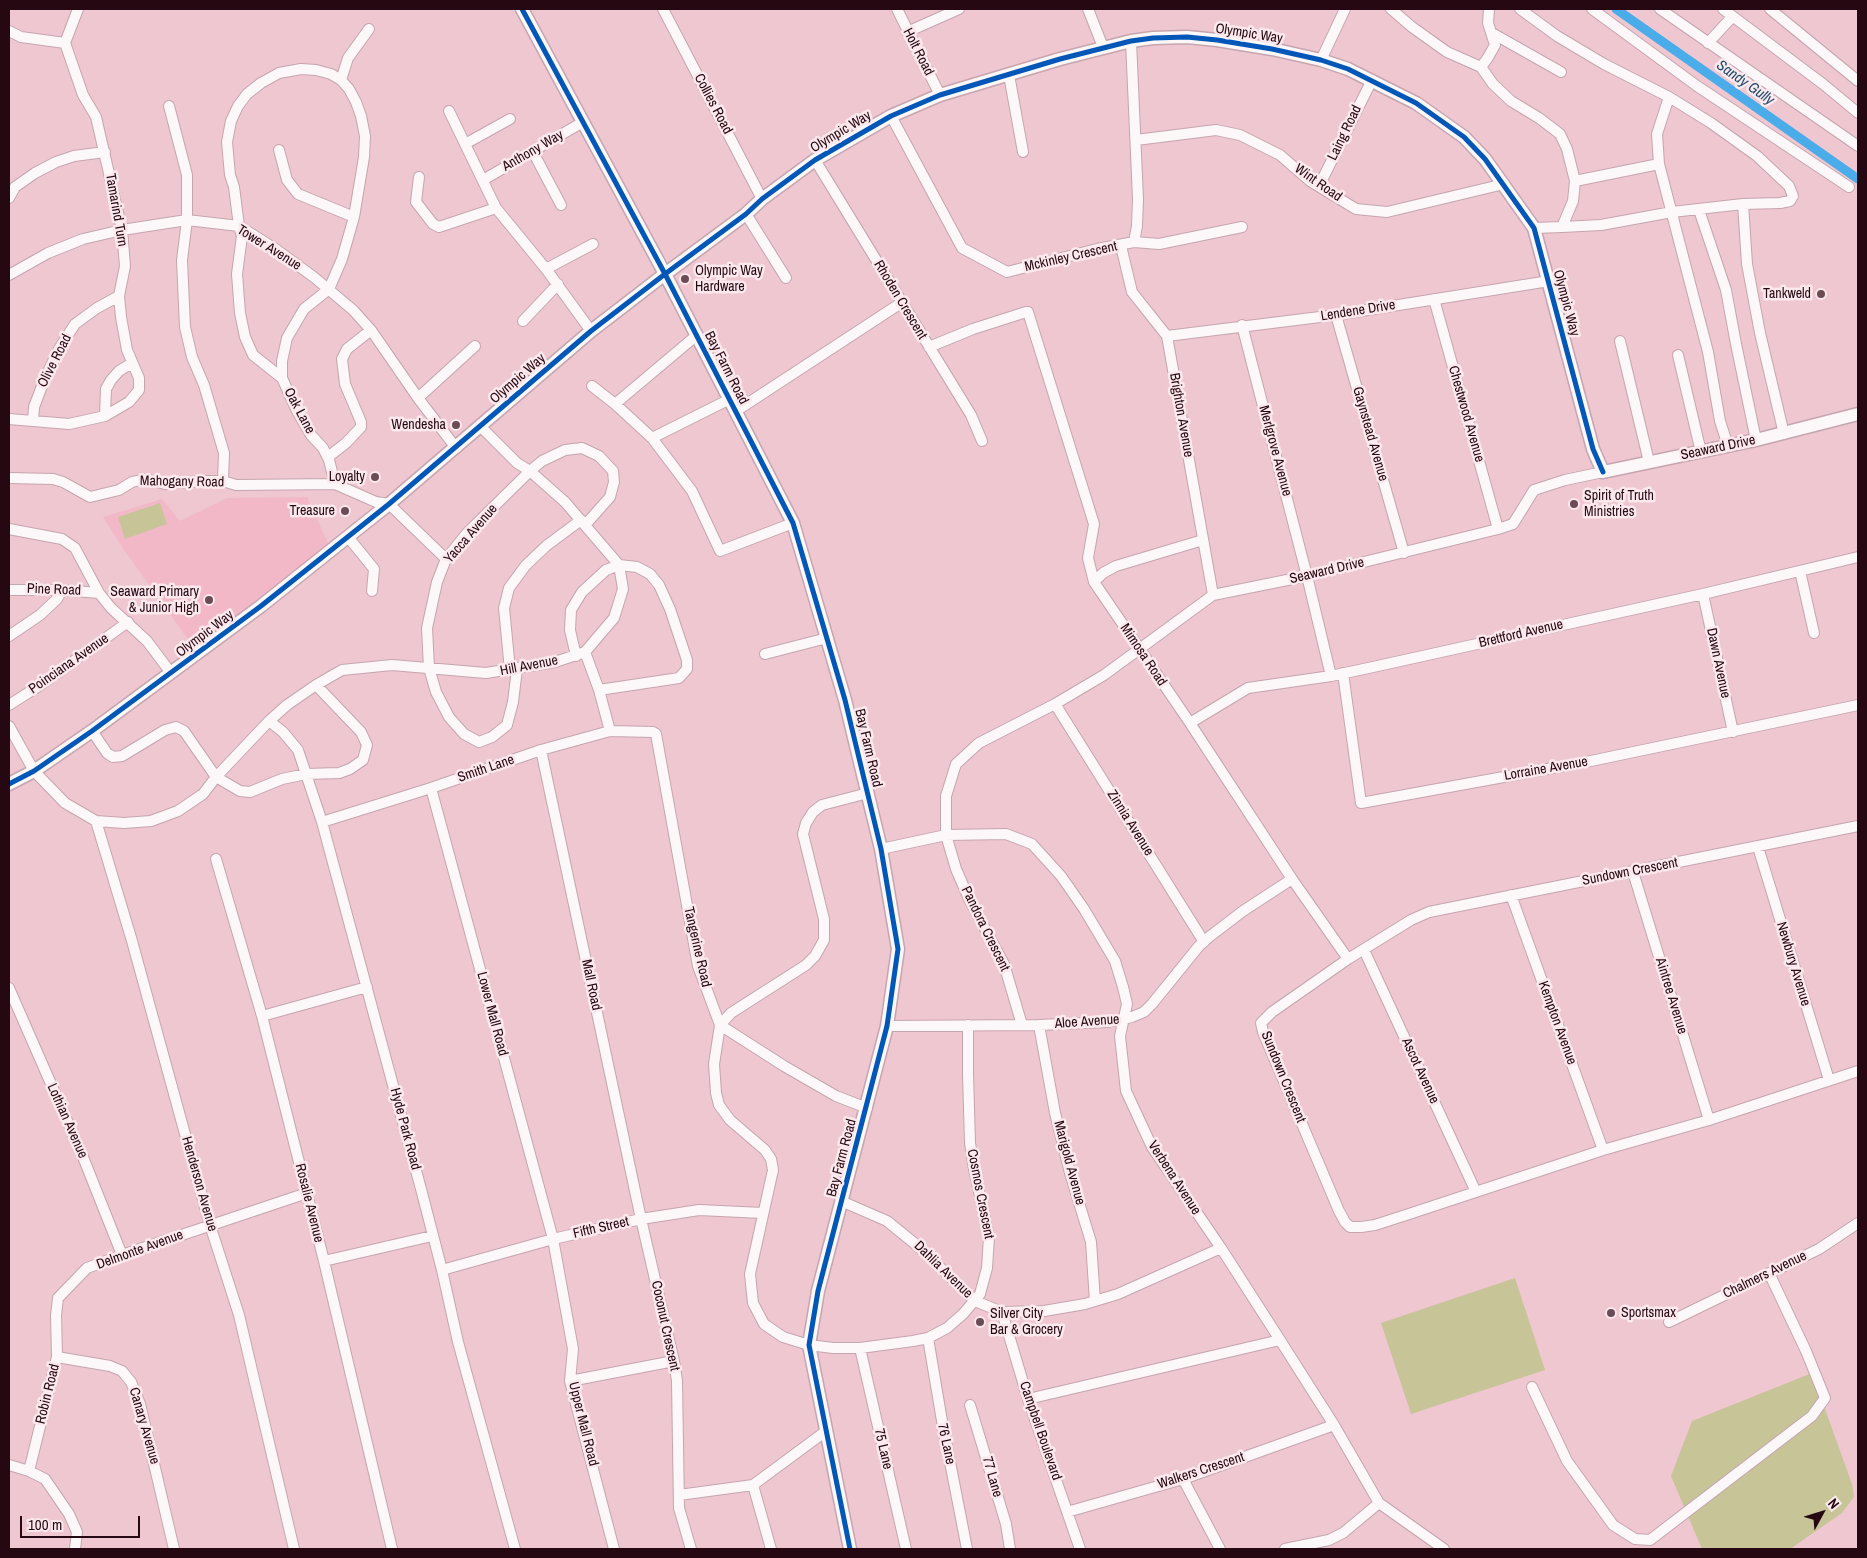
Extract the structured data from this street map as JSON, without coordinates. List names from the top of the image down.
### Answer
{
  "streets": {
    "street": [
      "Olympic Way",
      "Holt Road",
      "Collies Road",
      "Laing Road",
      "Anthony Way",
      "Wint Road",
      "Tamarind Turn",
      "Tower Avenue",
      "Mckinley Crescent",
      "Rhoden Crescent",
      "Lendene Drive",
      "Olive Road",
      "Bay Farm Road",
      "Oak Lane",
      "Chestwood Avenue",
      "Brighton Avenue",
      "Gaynstead Avenue",
      "Seaward Drive",
      "Merlgrove Avenue",
      "Mahogany Road",
      "Yacca Avenue",
      "Pine Road",
      "Brettford Avenue",
      "Mimosa Road",
      "Dawn Avenue",
      "Poinciana Avenue",
      "Hill Avenue",
      "Smith Lane",
      "Lorraine Avenue",
      "Zinnia Avenue",
      "Sundown Crescent",
      "Pandora Crescent",
      "Tangerine Road",
      "Newbury Avenue",
      "Mall Road",
      "Aintree Avenue",
      "Lower Mall Road",
      "Aloe Avenue",
      "Kempton Avenue",
      "Ascot Avenue",
      "Lothian Avenue",
      "Hyde Park Road",
      "Marigold Avenue",
      "Verbena Avenue",
      "Henderson Avenue",
      "Cosmos Crescent",
      "Rosalie Avenue",
      "Fifth Street",
      "Delmonte Avenue",
      "Dahlia Avenue",
      "Chalmers Avenue",
      "Coconut Crescent",
      "Robin Road",
      "Upper Mall Road",
      "Canary Avenue",
      "Campbell Boulevard",
      "76 Lane",
      "75 Lane",
      "Walkers Crescent",
      "77 Lane"
    ]
  },
  "crossings": [
    ["Olympic Way", "Holt Road"],
    ["Olympic Way", "Collies Road"],
    ["Olympic Way", "Laing Road"],
    ["Olympic Way", "Wint Road"],
    ["Olympic Way", "Tower Avenue"],
    ["Olympic Way", "Mckinley Crescent"],
    ["Olympic Way", "Rhoden Crescent"],
    ["Olympic Way", "Lendene Drive"],
    ["Olympic Way", "Bay Farm Road"],
    ["Olympic Way", "Seaward Drive"],
    ["Olympic Way", "Mahogany Road"],
    ["Laing Road", "Wint Road"],
    ["Anthony Way", "Bay Farm Road"],
    ["Wint Road", "Mckinley Crescent"],
    ["Tamarind Turn", "Tower Avenue"],
    ["Tamarind Turn", "Olive Road"],
    ["Tower Avenue", "Oak Lane"],
    ["Mckinley Crescent", "Brighton Avenue"],
    ["Rhoden Crescent", "Mimosa Road"],
    ["Lendene Drive", "Chestwood Avenue"],
    ["Lendene Drive", "Brighton Avenue"],
    ["Lendene Drive", "Gaynstead Avenue"],
    ["Lendene Drive", "Merlgrove Avenue"],
    ["Bay Farm Road", "Aloe Avenue"],
    ["Bay Farm Road", "Cosmos Crescent"],
    ["Bay Farm Road", "Dahlia Avenue"],
    ["Oak Lane", "Mahogany Road"],
    ["Chestwood Avenue", "Seaward Drive"],
    ["Brighton Avenue", "Seaward Drive"],
    ["Gaynstead Avenue", "Seaward Drive"],
    ["Seaward Drive", "Merlgrove Avenue"],
    ["Seaward Drive", "Mimosa Road"],
    ["Seaward Drive", "Zinnia Avenue"],
    ["Seaward Drive", "Pandora Crescent"],
    ["Seaward Drive", "Verbena Avenue"],
    ["Merlgrove Avenue", "Brettford Avenue"],
    ["Yacca Avenue", "Hill Avenue"],
    ["Brettford Avenue", "Mimosa Road"],
    ["Brettford Avenue", "Dawn Avenue"],
    ["Brettford Avenue", "Lorraine Avenue"],
    ["Mimosa Road", "Sundown Crescent"],
    ["Mimosa Road", "Aloe Avenue"],
    ["Dawn Avenue", "Lorraine Avenue"],
    ["Hill Avenue", "Hyde Park Road"],
    ["Hill Avenue", "Henderson Avenue"],
    ["Smith Lane", "Tangerine Road"],
    ["Smith Lane", "Mall Road"],
    ["Smith Lane", "Lower Mall Road"],
    ["Smith Lane", "Hyde Park Road"],
    ["Zinnia Avenue", "Aloe Avenue"],
    ["Sundown Crescent", "Newbury Avenue"],
    ["Sundown Crescent", "Aintree Avenue"],
    ["Sundown Crescent", "Kempton Avenue"],
    ["Sundown Crescent", "Ascot Avenue"],
    ["Pandora Crescent", "Aloe Avenue"],
    ["Pandora Crescent", "Verbena Avenue"],
    ["Tangerine Road", "Cosmos Crescent"],
    ["Mall Road", "Fifth Street"],
    ["Mall Road", "Coconut Crescent"],
    ["Lower Mall Road", "Fifth Street"],
    ["Lower Mall Road", "Upper Mall Road"],
    ["Aloe Avenue", "Marigold Avenue"],
    ["Aloe Avenue", "Verbena Avenue"],
    ["Aloe Avenue", "Cosmos Crescent"],
    ["Lothian Avenue", "Delmonte Avenue"],
    ["Hyde Park Road", "Fifth Street"],
    ["Marigold Avenue", "Dahlia Avenue"],
    ["Verbena Avenue", "Dahlia Avenue"],
    ["Verbena Avenue", "Walkers Crescent"],
    ["Henderson Avenue", "Delmonte Avenue"],
    ["Cosmos Crescent", "Fifth Street"],
    ["Cosmos Crescent", "Dahlia Avenue"],
    ["Cosmos Crescent", "76 Lane"],
    ["Cosmos Crescent", "75 Lane"],
    ["Rosalie Avenue", "Delmonte Avenue"],
    ["Fifth Street", "Coconut Crescent"],
    ["Fifth Street", "Upper Mall Road"],
    ["Delmonte Avenue", "Robin Road"],
    ["Dahlia Avenue", "Campbell Boulevard"],
    ["Robin Road", "Canary Avenue"],
    ["Campbell Boulevard", "Walkers Crescent"]
  ],
  "water": ["Sandy Gully"],
  "places": [
    "Olympic Way Hardware",
    "Tankweld",
    "Wendesha",
    "Loyalty",
    "Spirit of Truth Ministries",
    "Treasure",
    "Seaward Primary & Junior High",
    "Sportsmax",
    "Silver City Bar & Grocery"
  ],
  "scale_bar": "100 m",
  "north": "top right"
}
